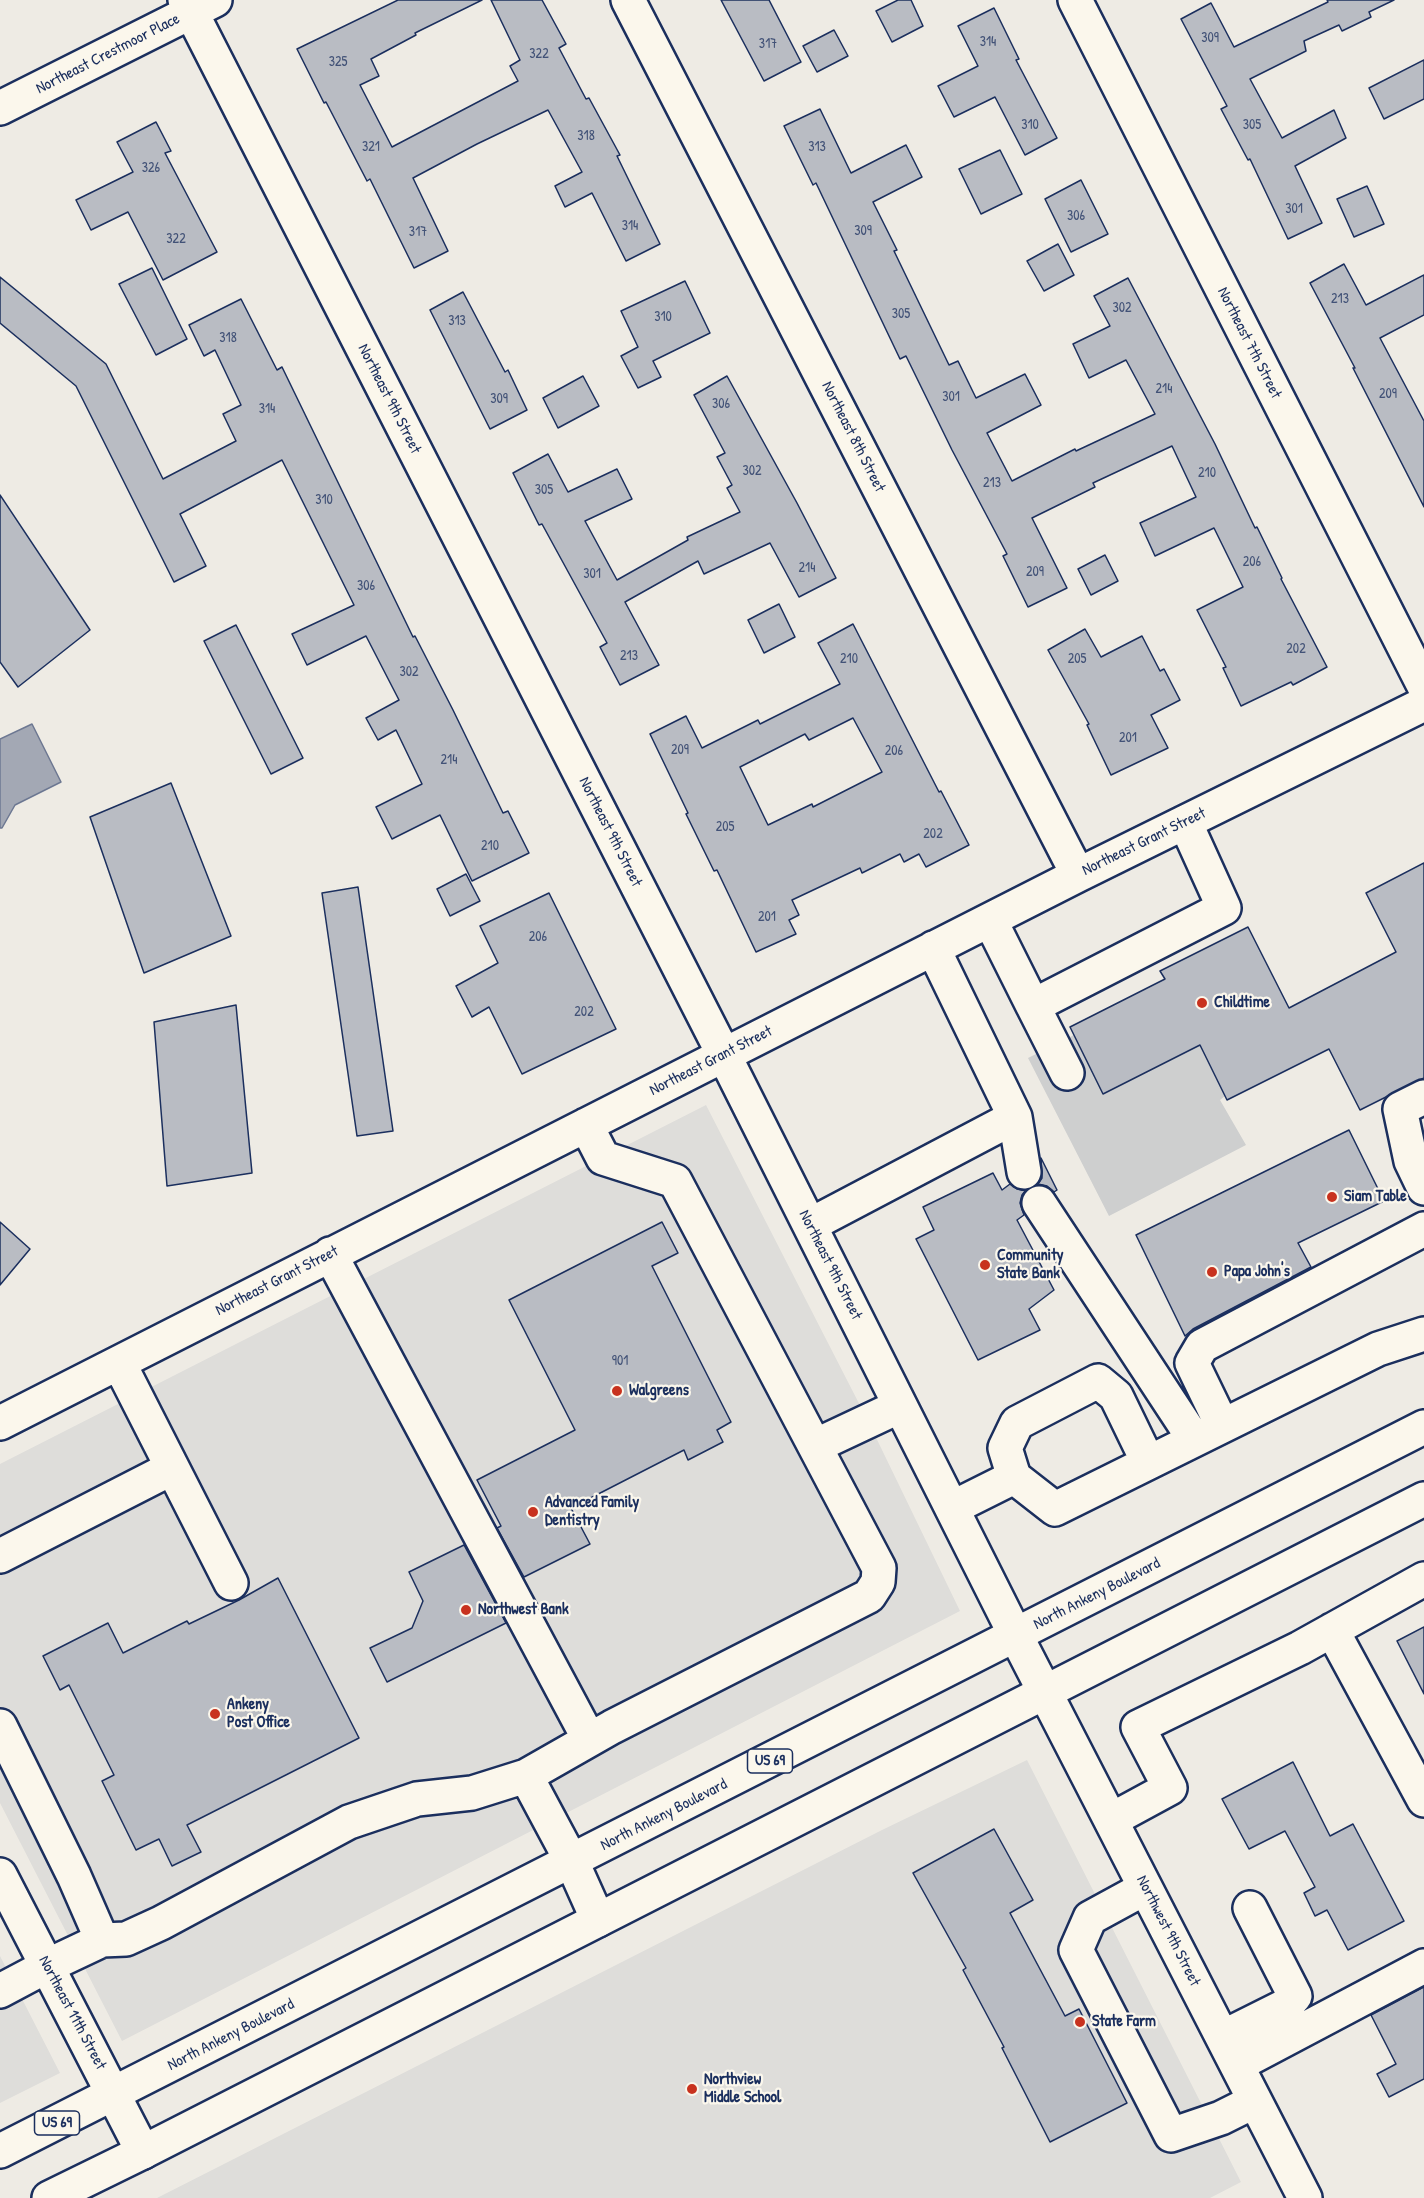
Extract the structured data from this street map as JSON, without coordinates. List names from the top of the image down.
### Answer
{
  "streets": {
    "street": [
      "Northeast Crestmoor Place",
      "Northeast 7th Street",
      "Northeast 9th Street",
      "Northeast 8th Street",
      "Northeast Grant Street",
      "North Ankeny Boulevard",
      "US 69",
      "Northwest 9th Street",
      "Northeast 11th Street"
    ]
  },
  "crossings": [
    ["Northeast Crestmoor Place", "Northeast 9th Street"],
    ["Northeast 9th Street", "Northeast Grant Street"],
    ["Northeast 9th Street", "North Ankeny Boulevard"],
    ["Northeast 9th Street", "Northwest 9th Street"],
    ["Northeast 8th Street", "Northeast Grant Street"],
    ["North Ankeny Boulevard", "Northeast 11th Street"]
  ],
  "places": [
    "Childtime",
    "Siam Table",
    "Community State Bank",
    "Papa John's",
    "Walgreens",
    "Advanced Family Dentistry",
    "Northwest Bank",
    "Ankeny Post Office",
    "State Farm",
    "Northview Middle School"
  ],
  "house_numbers": [
    "309",
    "314",
    "317",
    "322",
    "325",
    "310",
    "305",
    "318",
    "321",
    "313",
    "326",
    "301",
    "306",
    "314",
    "309",
    "317",
    "322",
    "213",
    "302",
    "305",
    "310",
    "313",
    "318",
    "214",
    "209",
    "301",
    "309",
    "306",
    "314",
    "302",
    "210",
    "213",
    "305",
    "310",
    "206",
    "214",
    "209",
    "301",
    "306",
    "202",
    "213",
    "210",
    "205",
    "302",
    "201",
    "209",
    "206",
    "214",
    "205",
    "202",
    "210",
    "201",
    "206",
    "202",
    "901"
  ]
}
